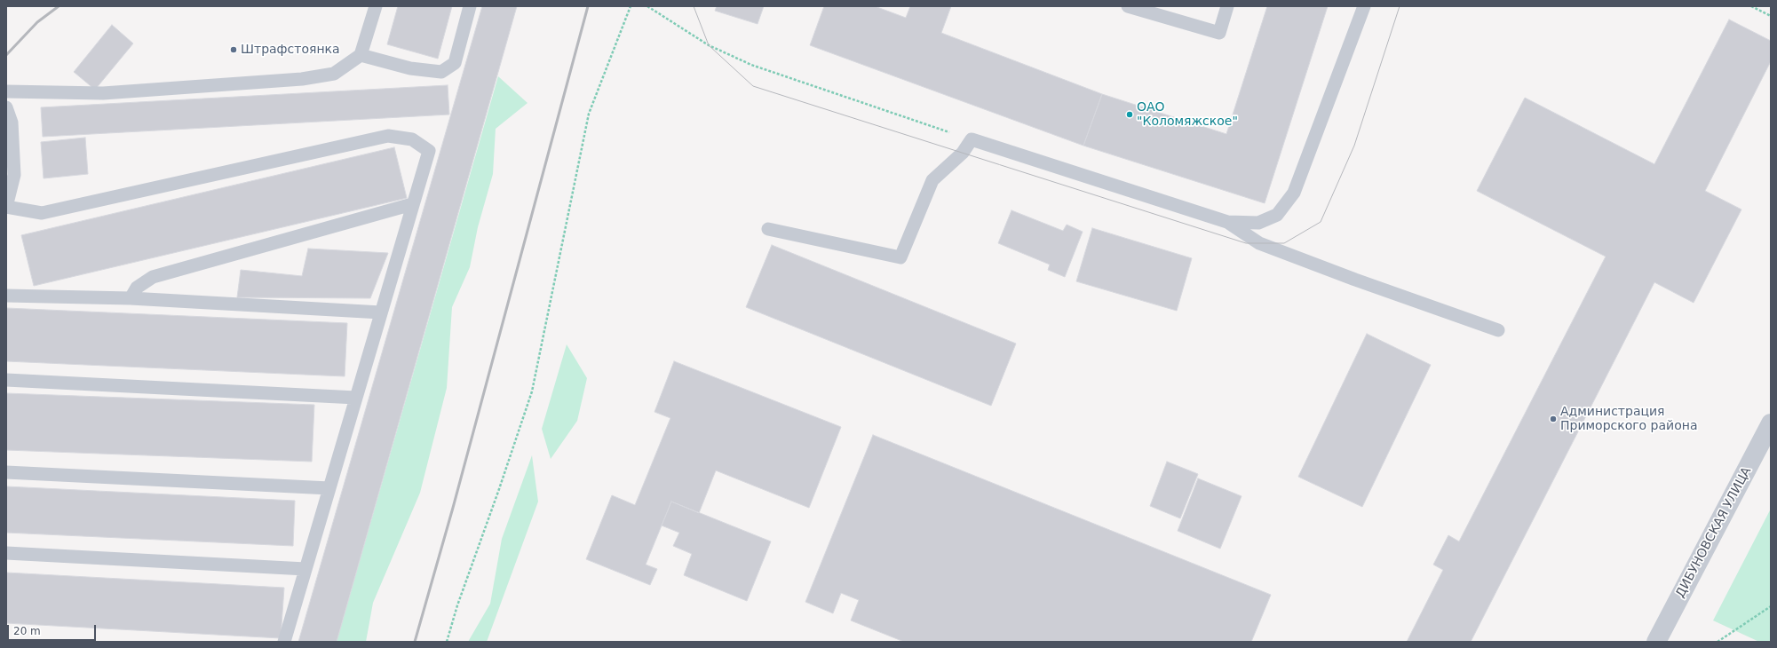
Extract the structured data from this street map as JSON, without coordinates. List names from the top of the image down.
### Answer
{
  "streets": {
    "street": ["ДИБУНОВСКАЯ УЛИЦА"]
  },
  "places": ["Штрафстоянка", "ОАО \"Коломяжское\"", "Администрация Приморского района"],
  "scale_bar": "20 m"
}
